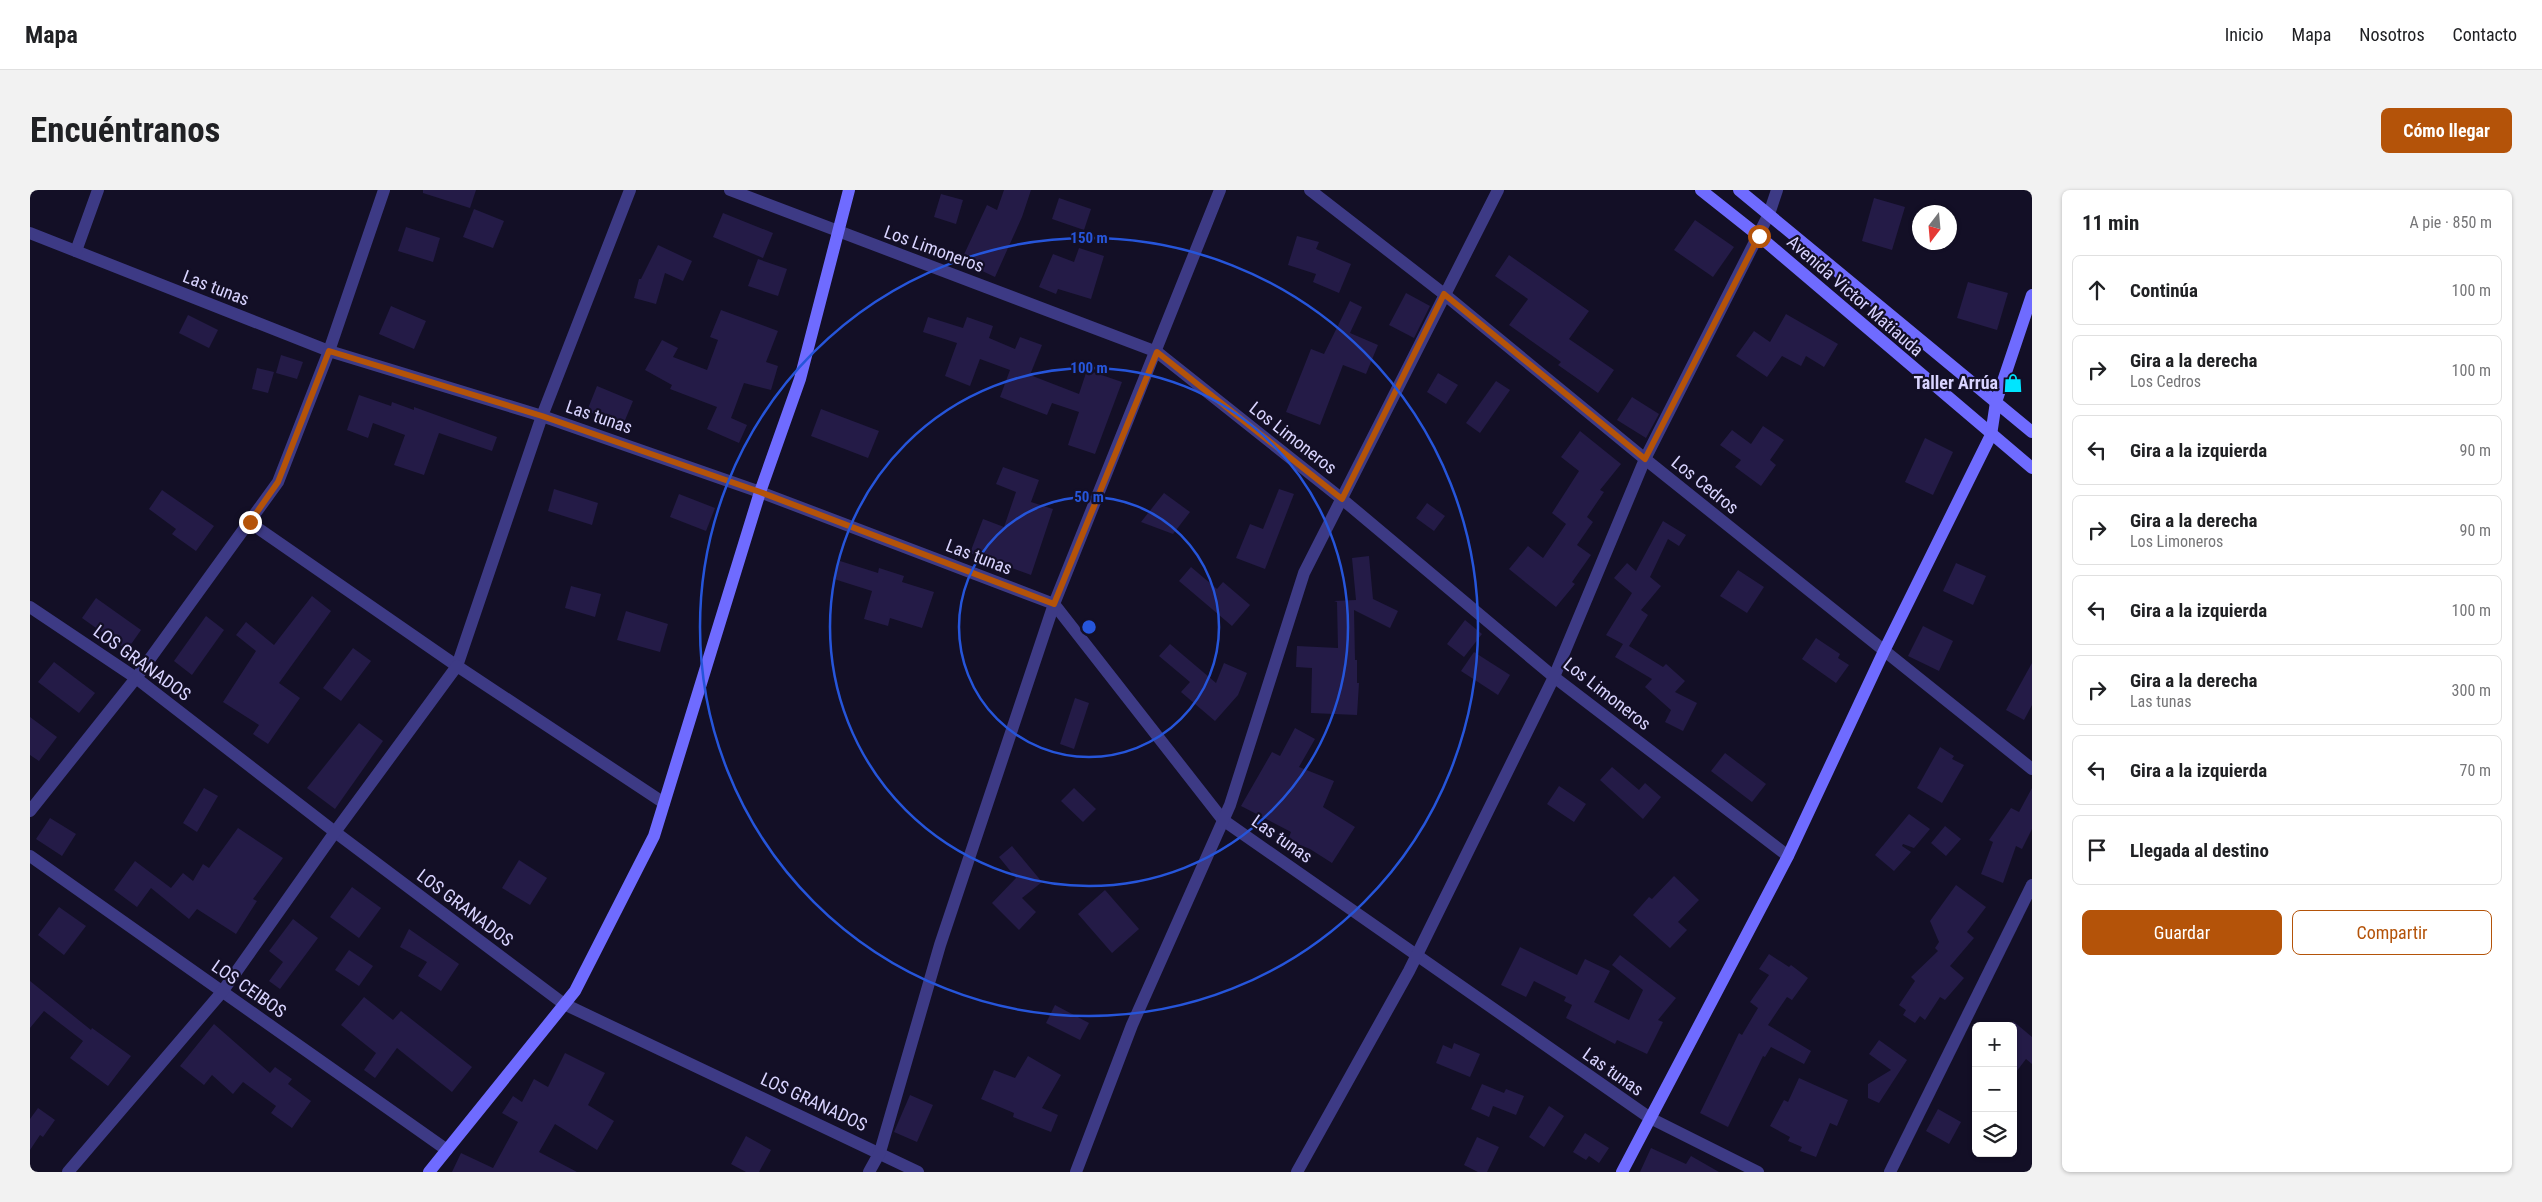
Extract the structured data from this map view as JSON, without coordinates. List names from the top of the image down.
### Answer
{
  "streets": {
    "street": [
      "Los Limoneros",
      "Las tunas",
      "Avenida Victor Matiauda",
      "Los Cedros",
      "LOS GRANADOS",
      "LOS CEIBOS"
    ]
  },
  "places": {
    "shop": ["Taller Arrúa"]
  },
  "north": "bottom",
  "page": {
    "header": "Mapa",
    "nav": [
      "Inicio",
      "Mapa",
      "Nosotros",
      "Contacto"
    ],
    "buttons": [
      "Cómo llegar",
      ["Guardar", "Compartir"]
    ],
    "title": "Encuéntranos",
    "heading": ["11 min", "A pie · 850 m"],
    "list": [
      ["Continúa", "100 m"],
      ["Gira a la derecha", "Los Cedros", "100 m"],
      ["Gira a la izquierda", "90 m"],
      ["Gira a la derecha", "Los Limoneros", "90 m"],
      ["Gira a la izquierda", "100 m"],
      ["Gira a la derecha", "Las tunas", "300 m"],
      ["Gira a la izquierda", "70 m"],
      "Llegada al destino"
    ],
    "map_buttons": ["+", "−"]
  },
  "rings": ["150 m", "100 m", "50 m"]
}
